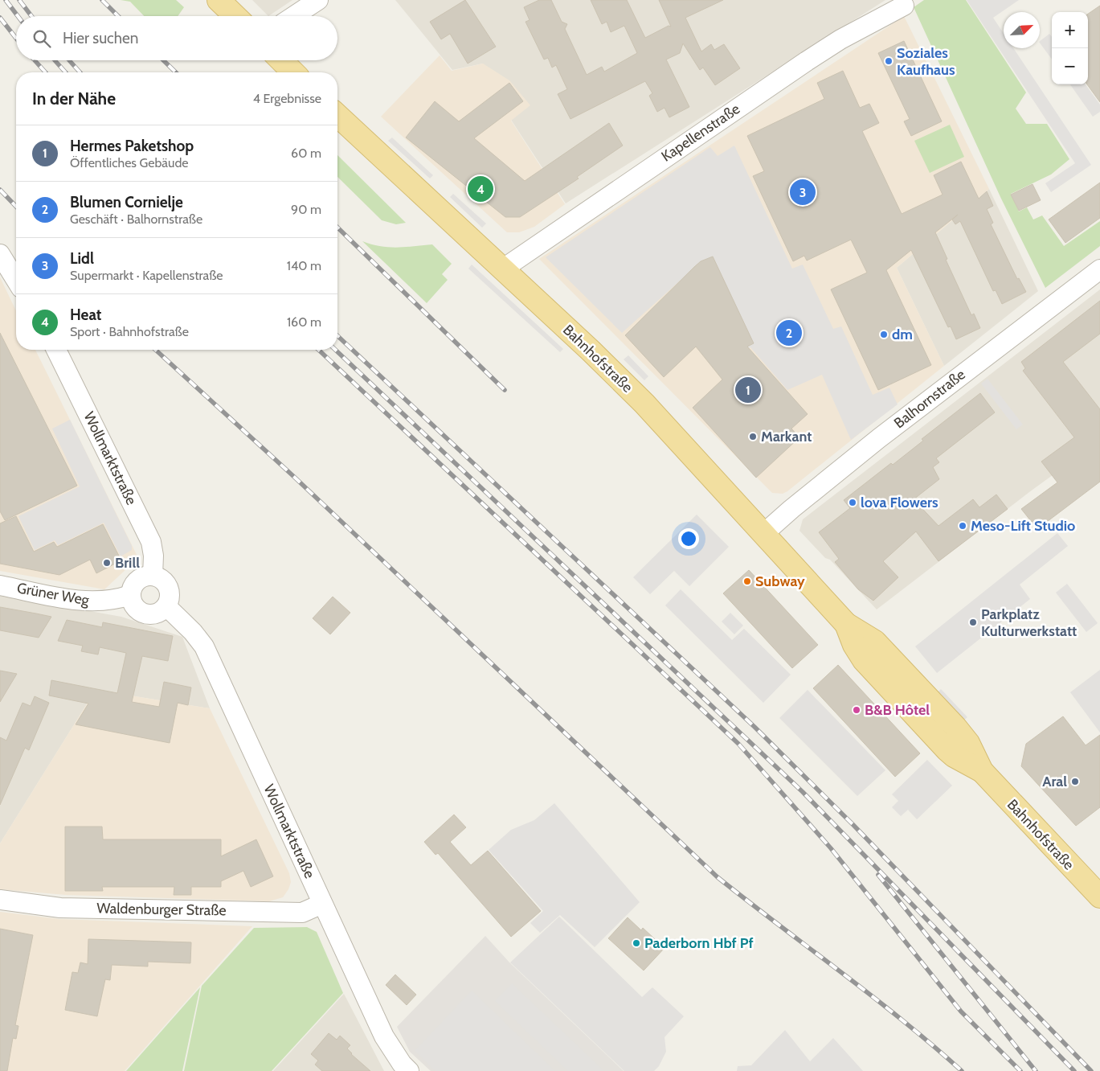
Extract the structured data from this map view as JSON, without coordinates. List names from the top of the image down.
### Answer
{
  "streets": {
    "main road": ["Bahnhofstraße"],
    "street": [
      "Kapellenstraße",
      "Balhornstraße",
      "Wollmarktstraße",
      "Grüner Weg",
      "Waldenburger Straße"
    ]
  },
  "crossings": [
    ["Kapellenstraße", "Bahnhofstraße"],
    ["Bahnhofstraße", "Balhornstraße"],
    ["Wollmarktstraße", "Grüner Weg"],
    ["Wollmarktstraße", "Waldenburger Straße"]
  ],
  "places": [
    "Soziales Kaufhaus",
    "dm",
    "Markant",
    "lova Flowers",
    "Meso-Lift Studio",
    "Brill",
    "Subway",
    "Parkplatz Kulturwerkstatt",
    "B&B Hôtel",
    "Aral",
    "Paderborn Hbf Pf"
  ],
  "north": "top right",
  "page": {
    "map_buttons": ["+", "−"],
    "search": "Hier suchen",
    "heading": ["In der Nähe", "4 Ergebnisse"],
    "list": [
      {
        "mark": "1",
        "name": "Hermes Paketshop",
        "note": "Öffentliches Gebäude",
        "value": "60 m"
      },
      {
        "mark": "2",
        "name": "Blumen Cornielje",
        "note": "Geschäft · Balhornstraße",
        "value": "90 m"
      },
      {
        "mark": "3",
        "name": "Lidl",
        "note": "Supermarkt · Kapellenstraße",
        "value": "140 m"
      },
      {
        "mark": "4",
        "name": "Heat",
        "note": "Sport · Bahnhofstraße",
        "value": "160 m"
      }
    ],
    "pins": [
      "4",
      "3",
      "2",
      "1"
    ]
  }
}
